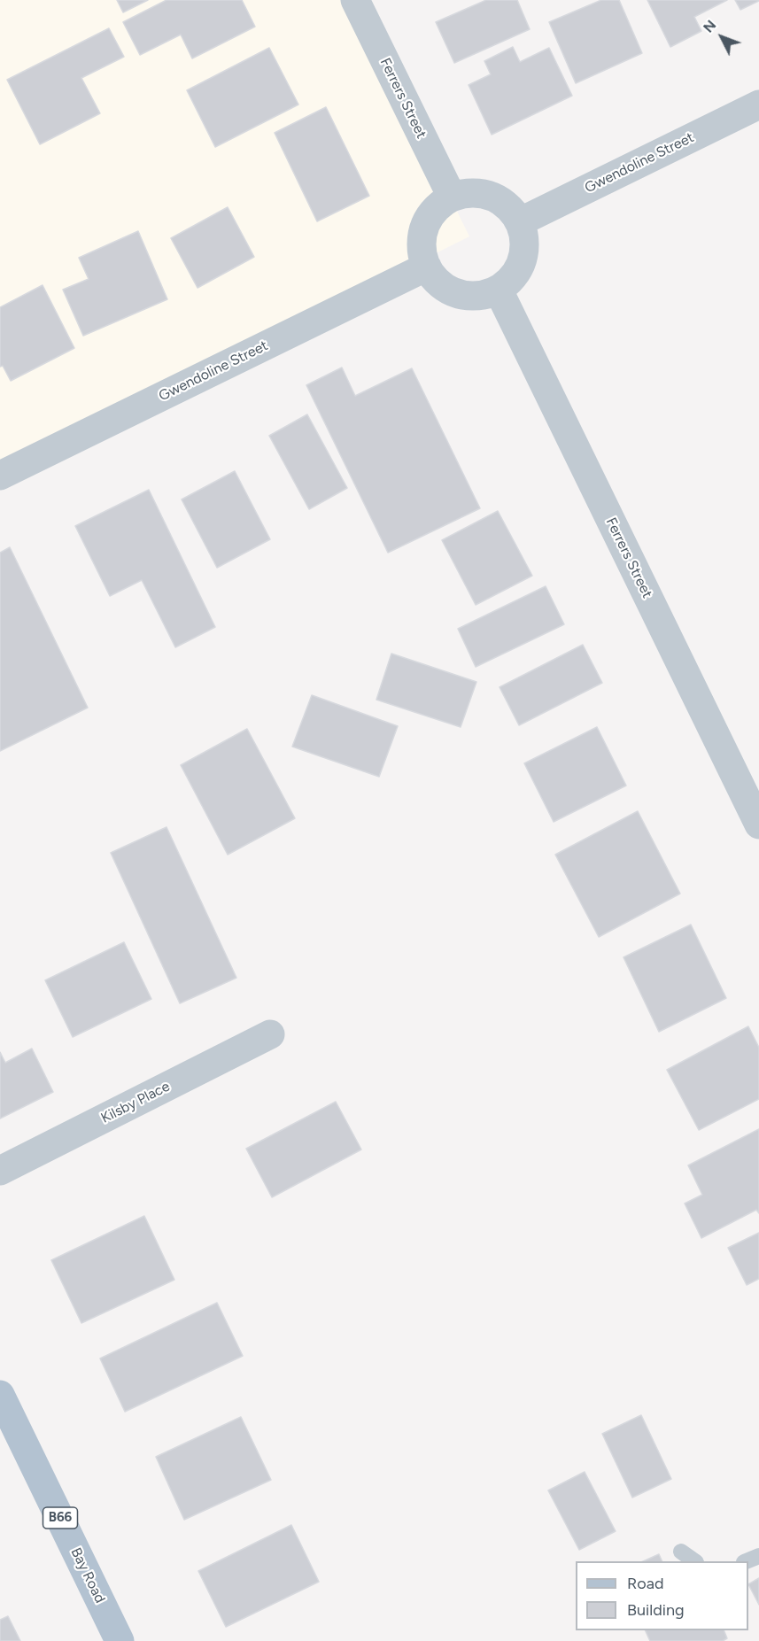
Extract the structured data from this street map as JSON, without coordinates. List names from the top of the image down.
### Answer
{
  "streets": {
    "main road": ["B66", "Bay Road"],
    "street": ["Ferrers Street", "Gwendoline Street", "Kilsby Place"]
  },
  "crossings": [
    ["Ferrers Street", "Gwendoline Street"]
  ],
  "legend": ["Road", "Building"],
  "north": "top left"
}
